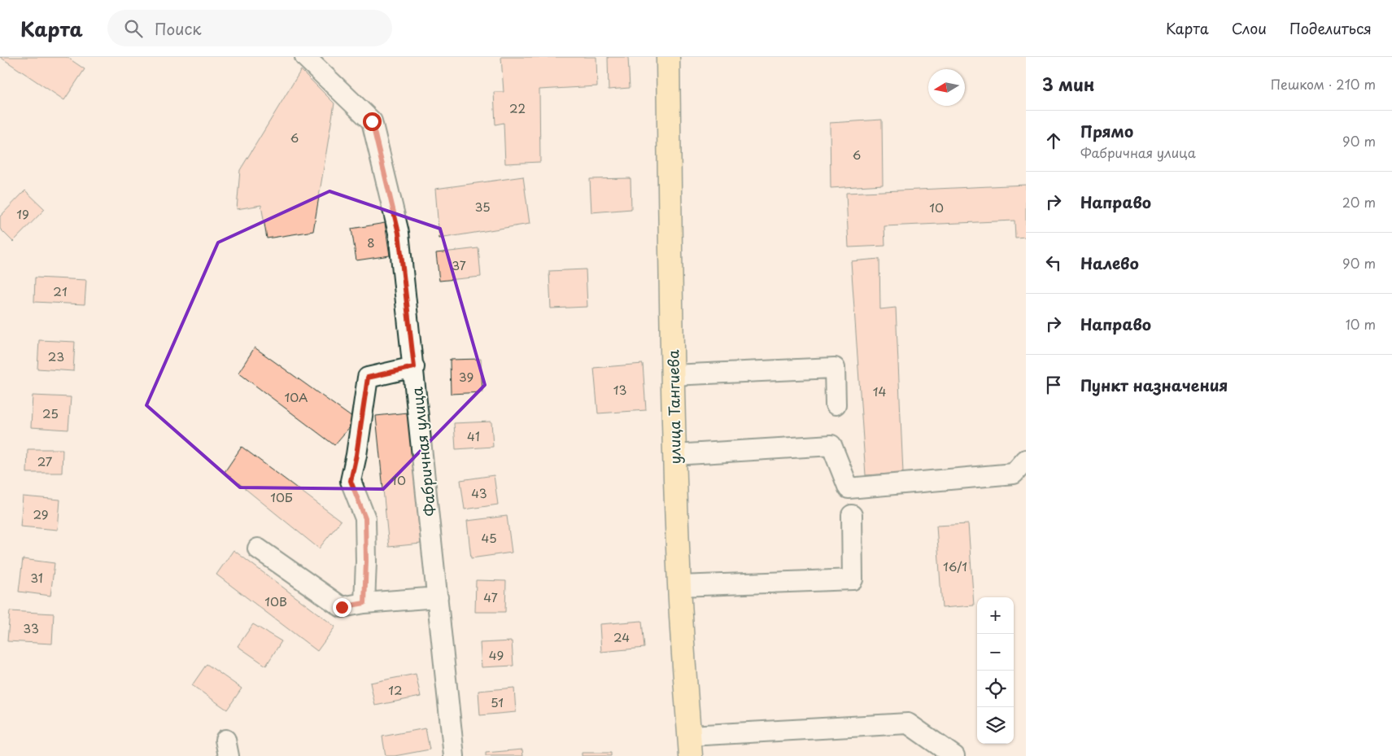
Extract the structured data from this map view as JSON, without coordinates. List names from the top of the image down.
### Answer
{
  "streets": {
    "main road": ["улица Тангиева"],
    "street": ["Фабричная улица"]
  },
  "house_numbers": [
    "22",
    "6",
    "6",
    "35",
    "10",
    "19",
    "8",
    "37",
    "21",
    "23",
    "39",
    "13",
    "14",
    "10А",
    "25",
    "41",
    "27",
    "10",
    "43",
    "10Б",
    "29",
    "45",
    "16/1",
    "31",
    "47",
    "10В",
    "33",
    "24",
    "49",
    "12",
    "51"
  ],
  "north": "left",
  "page": {
    "header": "Карта",
    "search": "Поиск",
    "nav": ["Карта", "Слои", "Поделиться"],
    "heading": ["3 мин", "Пешком · 210 m"],
    "list": [
      ["Прямо", "Фабричная улица", "90 m"],
      ["Направо", "20 m"],
      ["Налево", "90 m"],
      ["Направо", "10 m"],
      "Пункт назначения"
    ],
    "map_buttons": ["+", "−"]
  }
}
